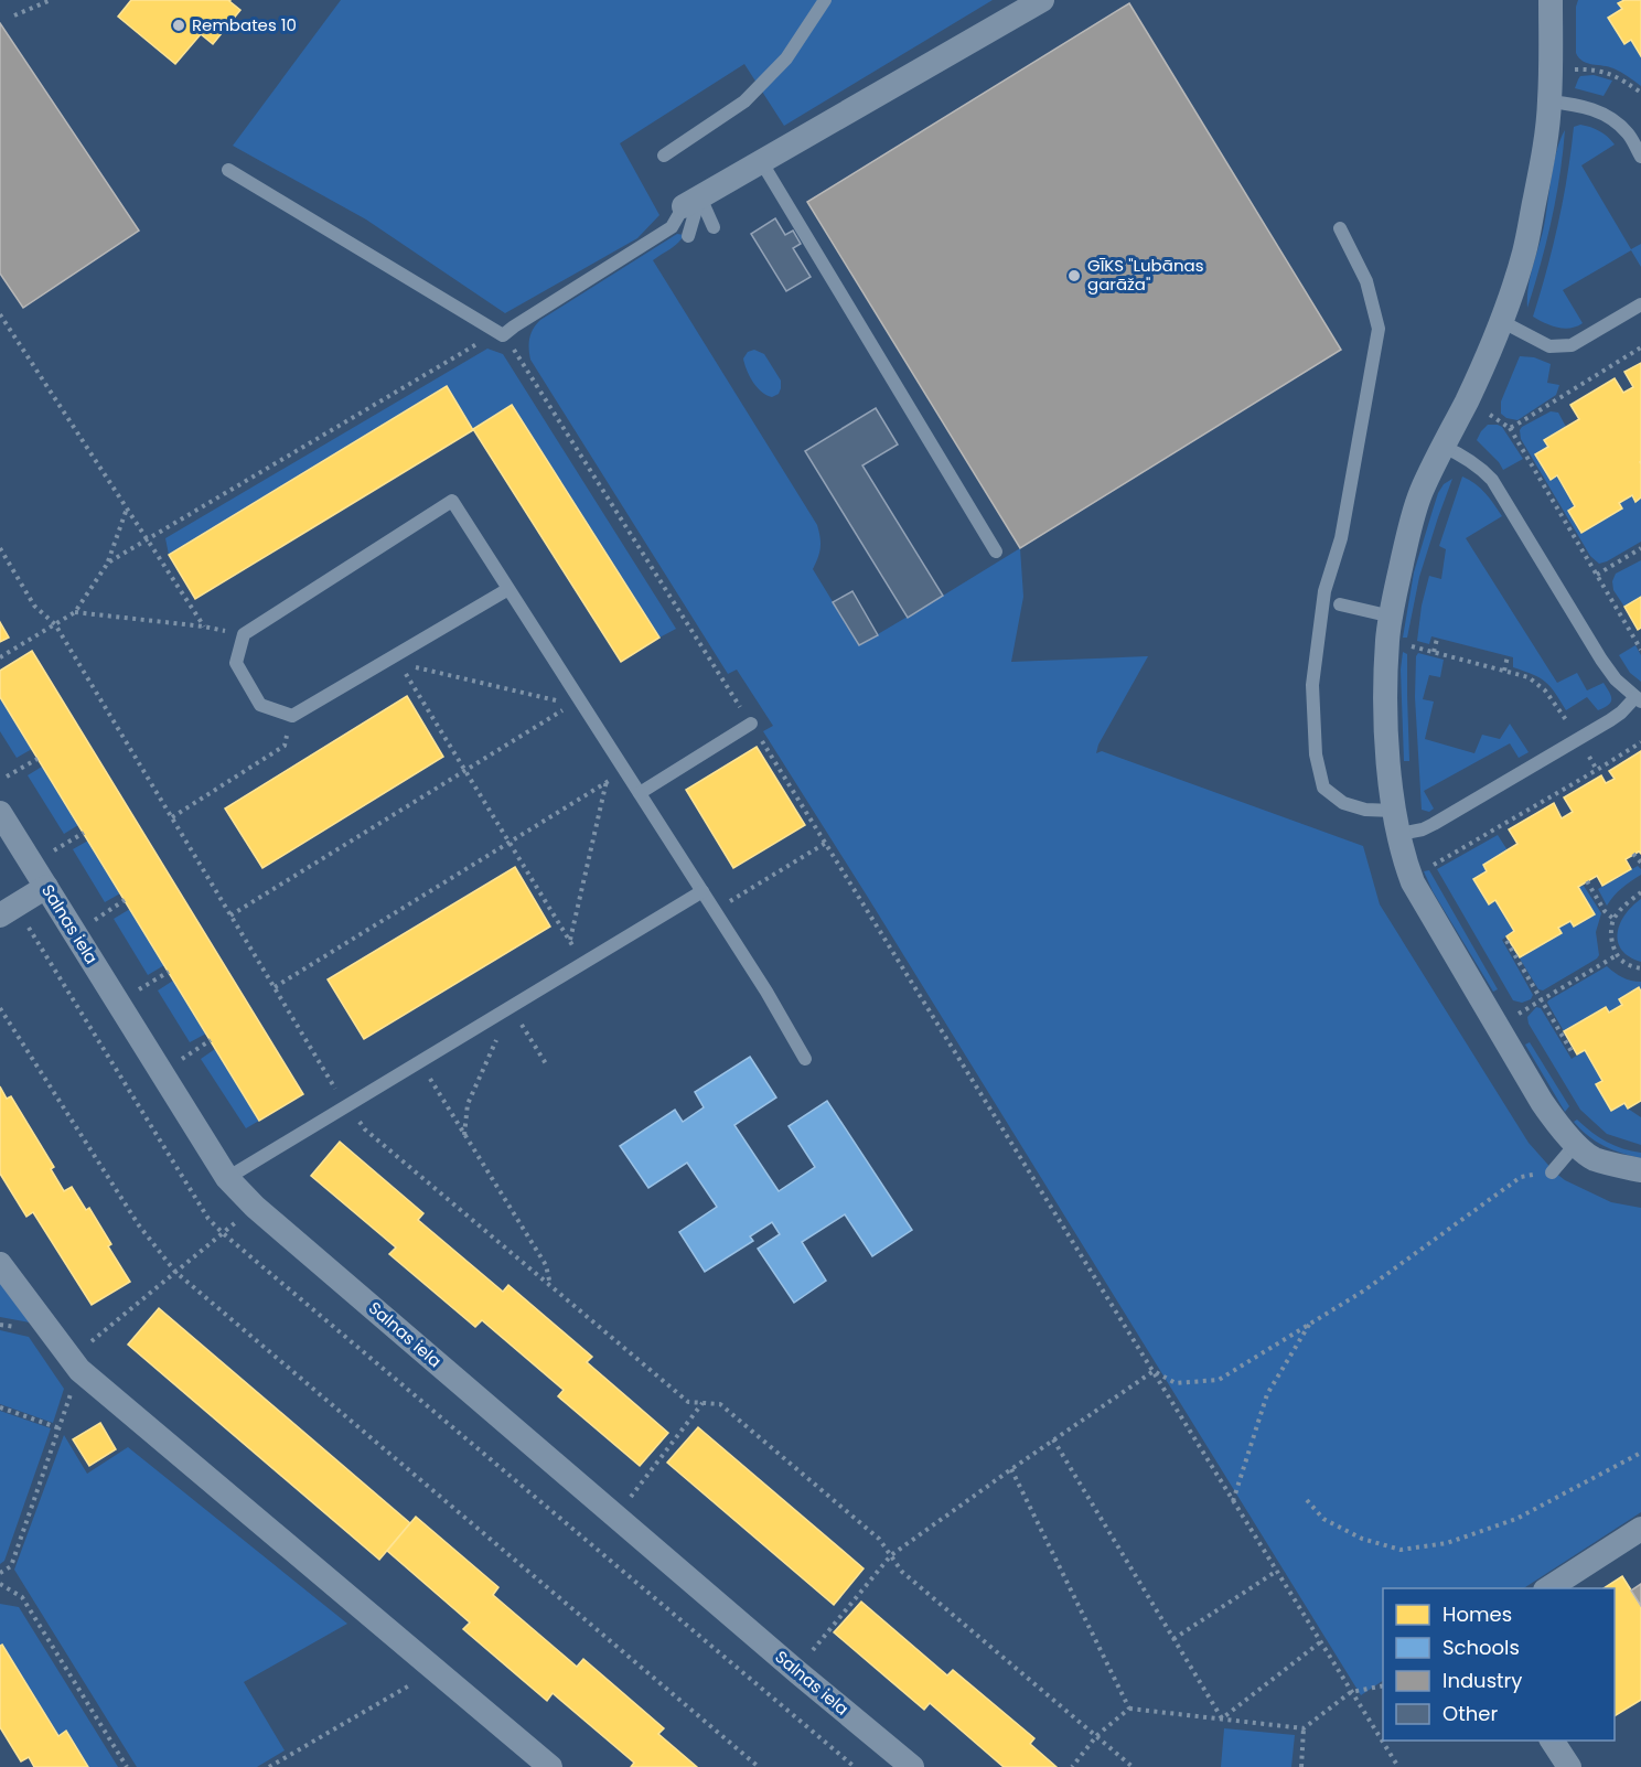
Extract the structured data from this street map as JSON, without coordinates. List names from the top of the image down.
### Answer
{
  "streets": {
    "street": ["Salnas iela"]
  },
  "places": ["Rembates 10", "GĪKS \"Lubānas garāža\""],
  "legend": [
    "Homes",
    "Schools",
    "Industry",
    "Other"
  ]
}
